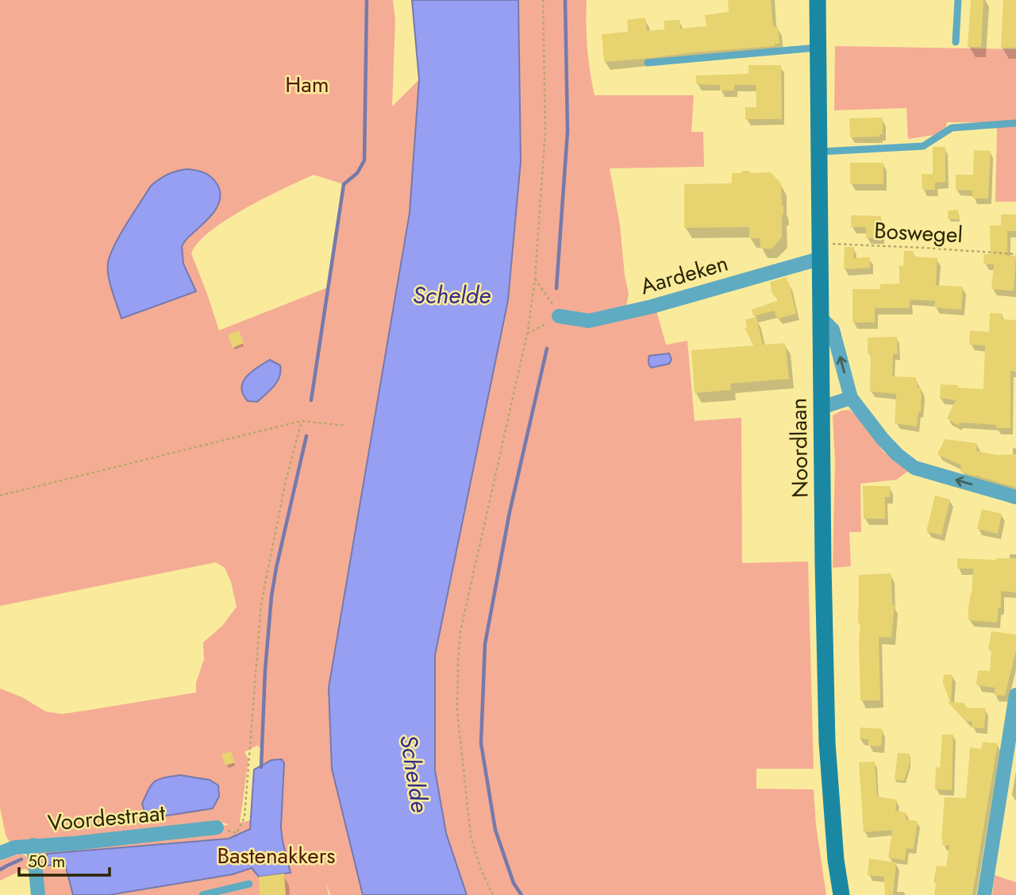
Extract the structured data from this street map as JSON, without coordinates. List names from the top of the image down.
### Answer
{
  "streets": {
    "street": ["Aardeken", "Noordlaan", "Voordestraat"],
    "path": ["Boswegel"]
  },
  "crossings": [
    ["Boswegel", "Aardeken"],
    ["Boswegel", "Noordlaan"],
    ["Aardeken", "Noordlaan"]
  ],
  "water": ["Schelde"],
  "parks": ["Ham", "Bastenakkers"],
  "scale_bar": "50 m"
}
